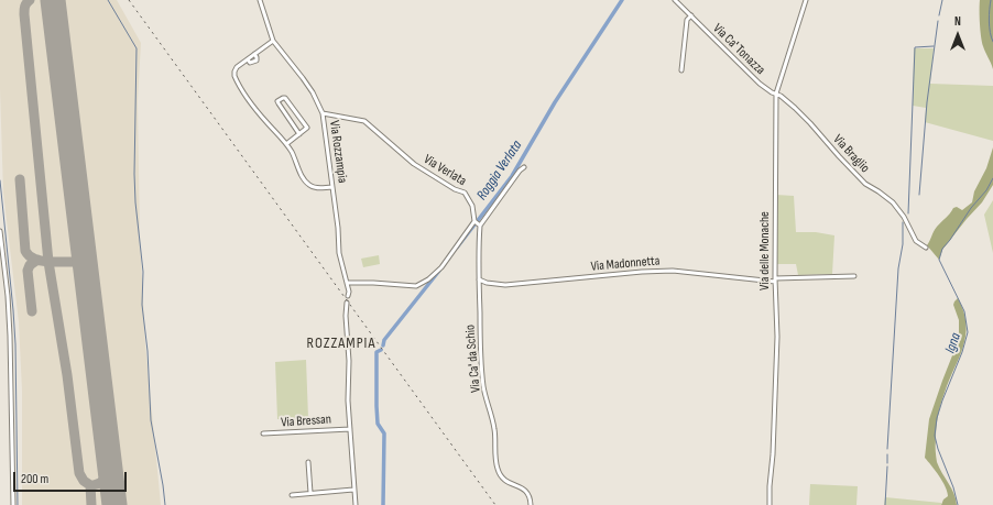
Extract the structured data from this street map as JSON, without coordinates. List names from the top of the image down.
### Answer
{
  "streets": {
    "street": [
      "Via Ca' Tonazza",
      "Via Rozzampia",
      "Via Braglio",
      "Via Verlata",
      "Via delle Monache",
      "Via Madonnetta",
      "Via Ca' da Schio",
      "Via Bressan"
    ]
  },
  "crossings": [
    ["Via Ca' Tonazza", "Via Braglio"],
    ["Via Ca' Tonazza", "Via delle Monache"],
    ["Via Rozzampia", "Via Verlata"],
    ["Via Braglio", "Via delle Monache"],
    ["Via Verlata", "Via Ca' da Schio"],
    ["Via delle Monache", "Via Madonnetta"],
    ["Via Madonnetta", "Via Ca' da Schio"]
  ],
  "districts": ["ROZZAMPIA"],
  "water": ["Roggia Verlata", "Igna"],
  "scale_bar": "200 m",
  "north": "top"
}
